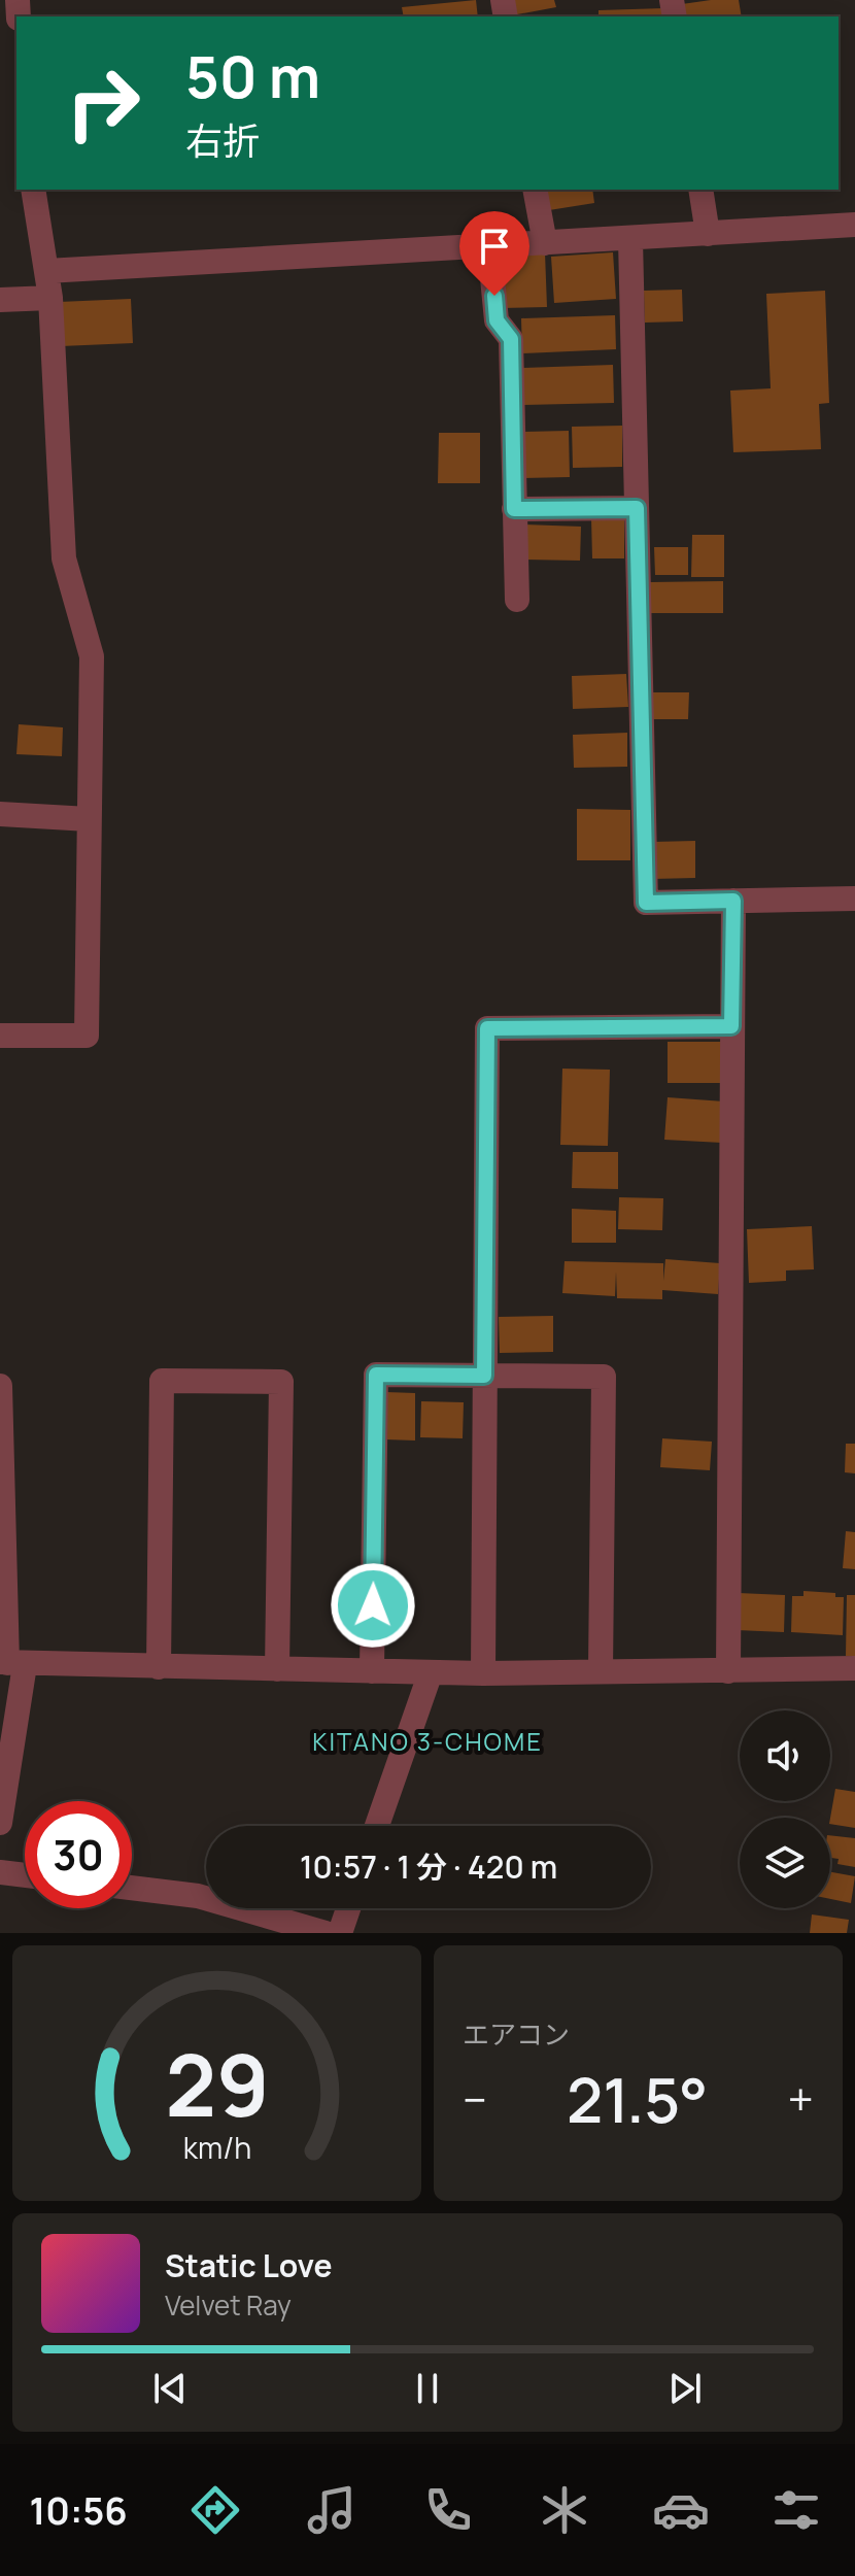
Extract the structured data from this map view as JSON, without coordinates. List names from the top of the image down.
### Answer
{
  "districts": ["KITANO 3-CHOME"],
  "page": {
    "turn": ["50 m", "右折"],
    "limit": "30",
    "trip": "10:57 · 1 分 · 420 m",
    "tile": "エアコン",
    "heat": ["−", "21.5°", "+"],
    "song": ["Static Love", "Velvet Ray"],
    "tabs": "10:56",
    "gauge": ["29", "km/h"]
  }
}
